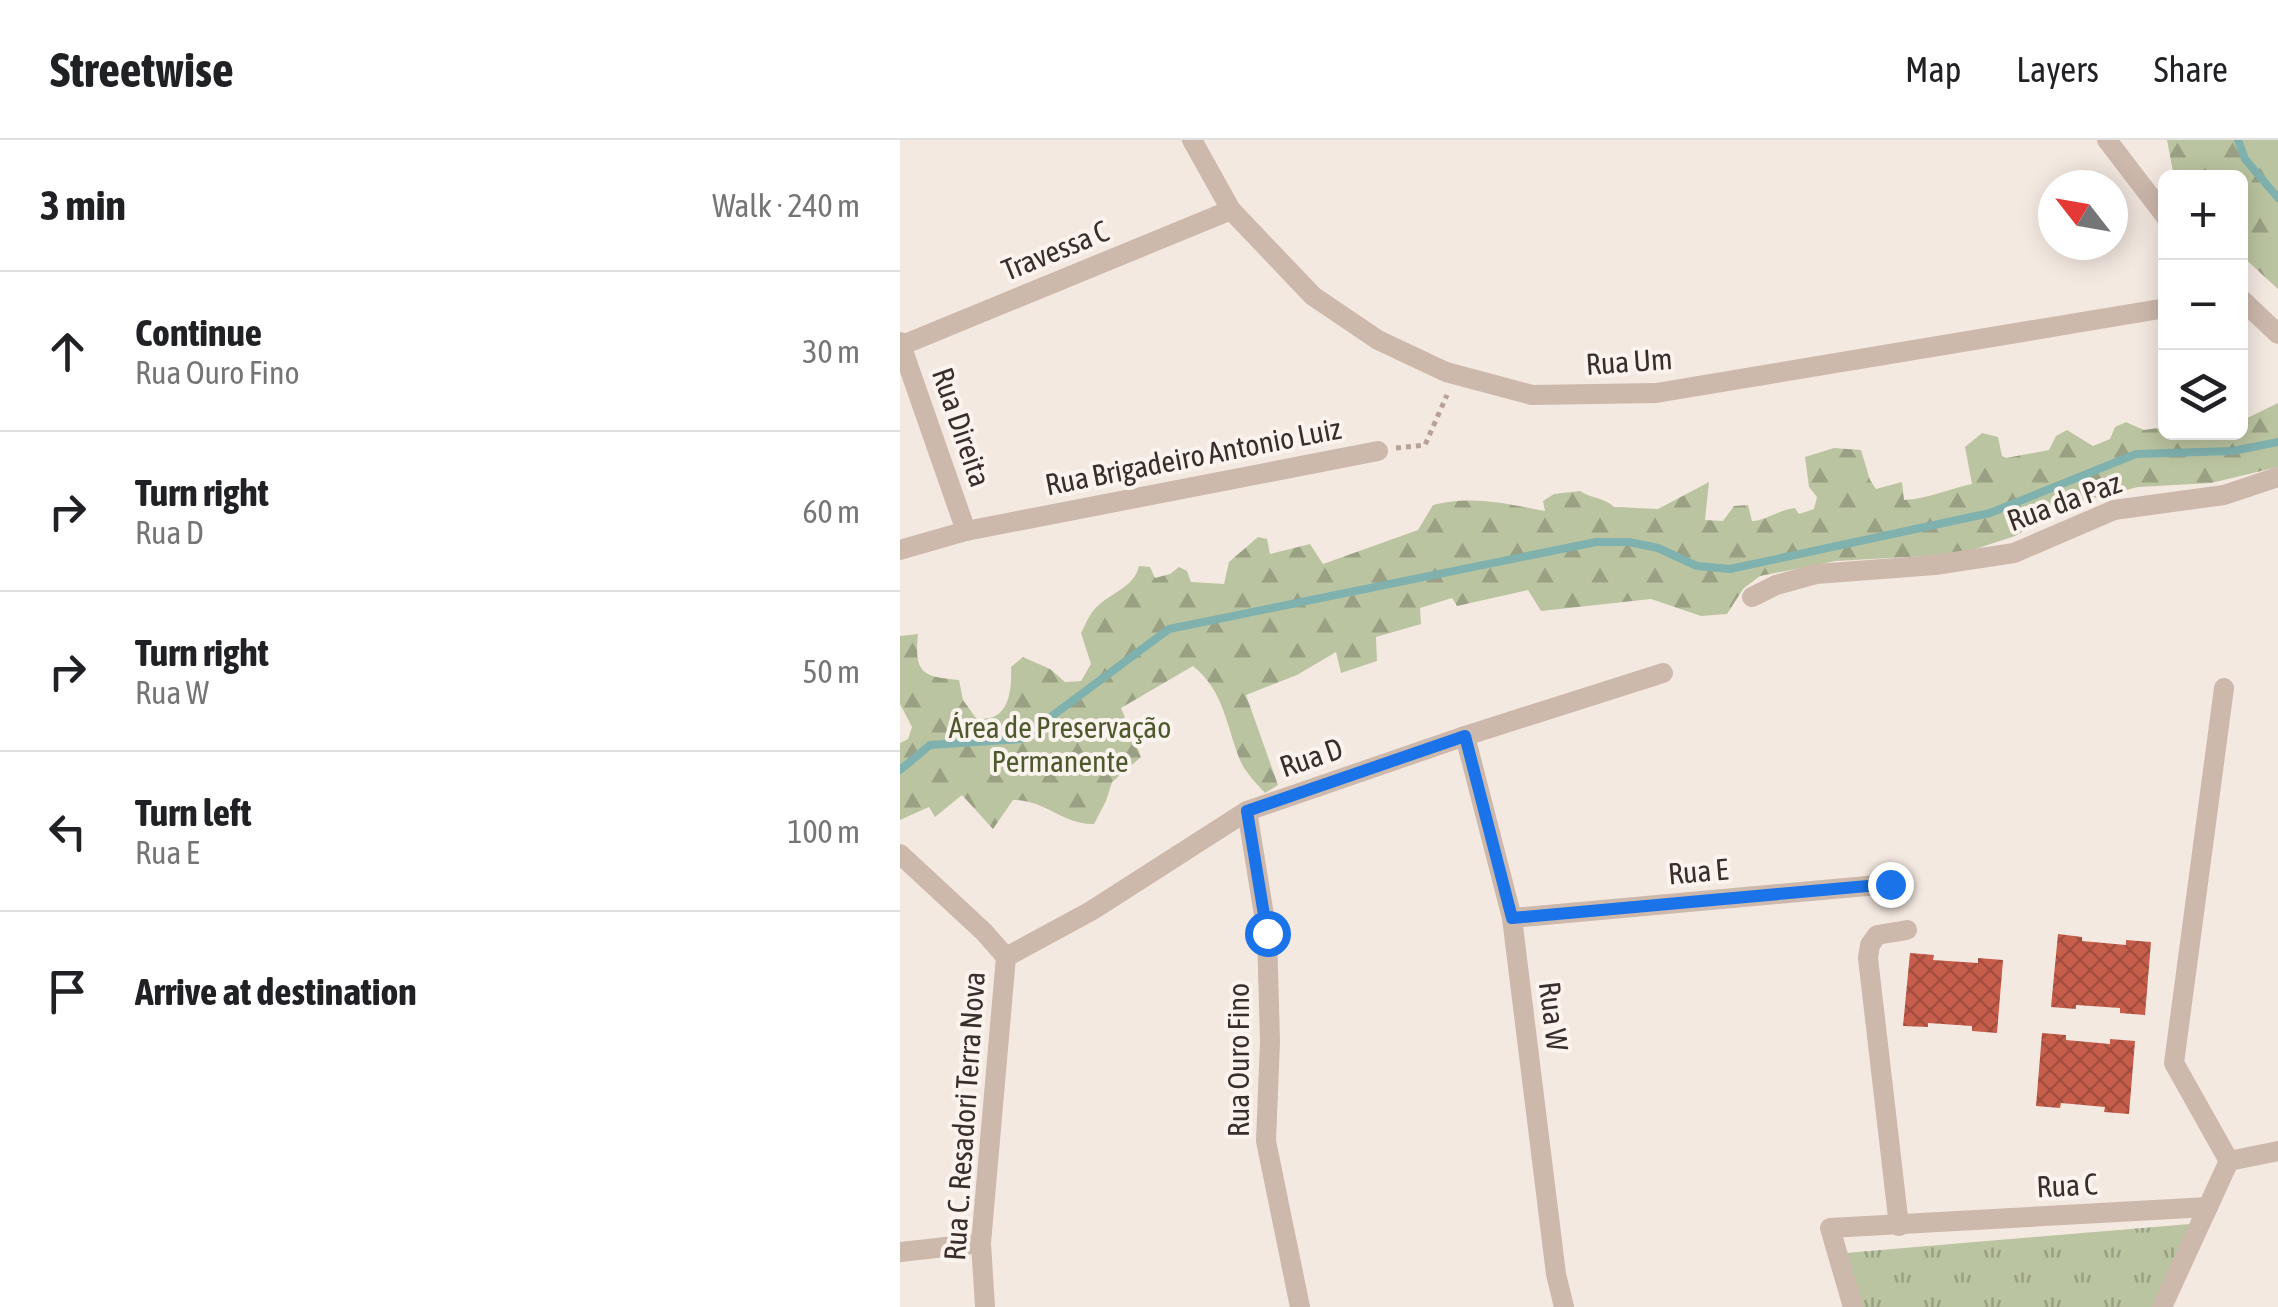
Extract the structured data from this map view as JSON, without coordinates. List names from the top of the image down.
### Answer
{
  "streets": {
    "street": [
      "Travessa C",
      "Rua Um",
      "Rua Direita",
      "Rua Brigadeiro Antonio Luiz",
      "Rua da Paz",
      "Rua D",
      "Rua E",
      "Rua W",
      "Rua Ouro Fino",
      "Rua C. Resadori Terra Nova",
      "Rua C"
    ]
  },
  "crossings": [
    ["Travessa C", "Rua Um"],
    ["Travessa C", "Rua Direita"],
    ["Rua Um", "Rua Brigadeiro Antonio Luiz"],
    ["Rua Direita", "Rua Brigadeiro Antonio Luiz"],
    ["Rua D", "Rua W"],
    ["Rua D", "Rua Ouro Fino"],
    ["Rua D", "Rua C. Resadori Terra Nova"],
    ["Rua E", "Rua W"]
  ],
  "parks": ["Área de Preservação Permanente"],
  "north": "top left",
  "page": {
    "header": "Streetwise",
    "nav": ["Map", "Layers", "Share"],
    "heading": ["3 min", "Walk · 240 m"],
    "map_buttons": ["+", "−"],
    "list": [
      ["Continue", "Rua Ouro Fino", "30 m"],
      ["Turn right", "Rua D", "60 m"],
      ["Turn right", "Rua W", "50 m"],
      ["Turn left", "Rua E", "100 m"],
      "Arrive at destination"
    ]
  }
}
